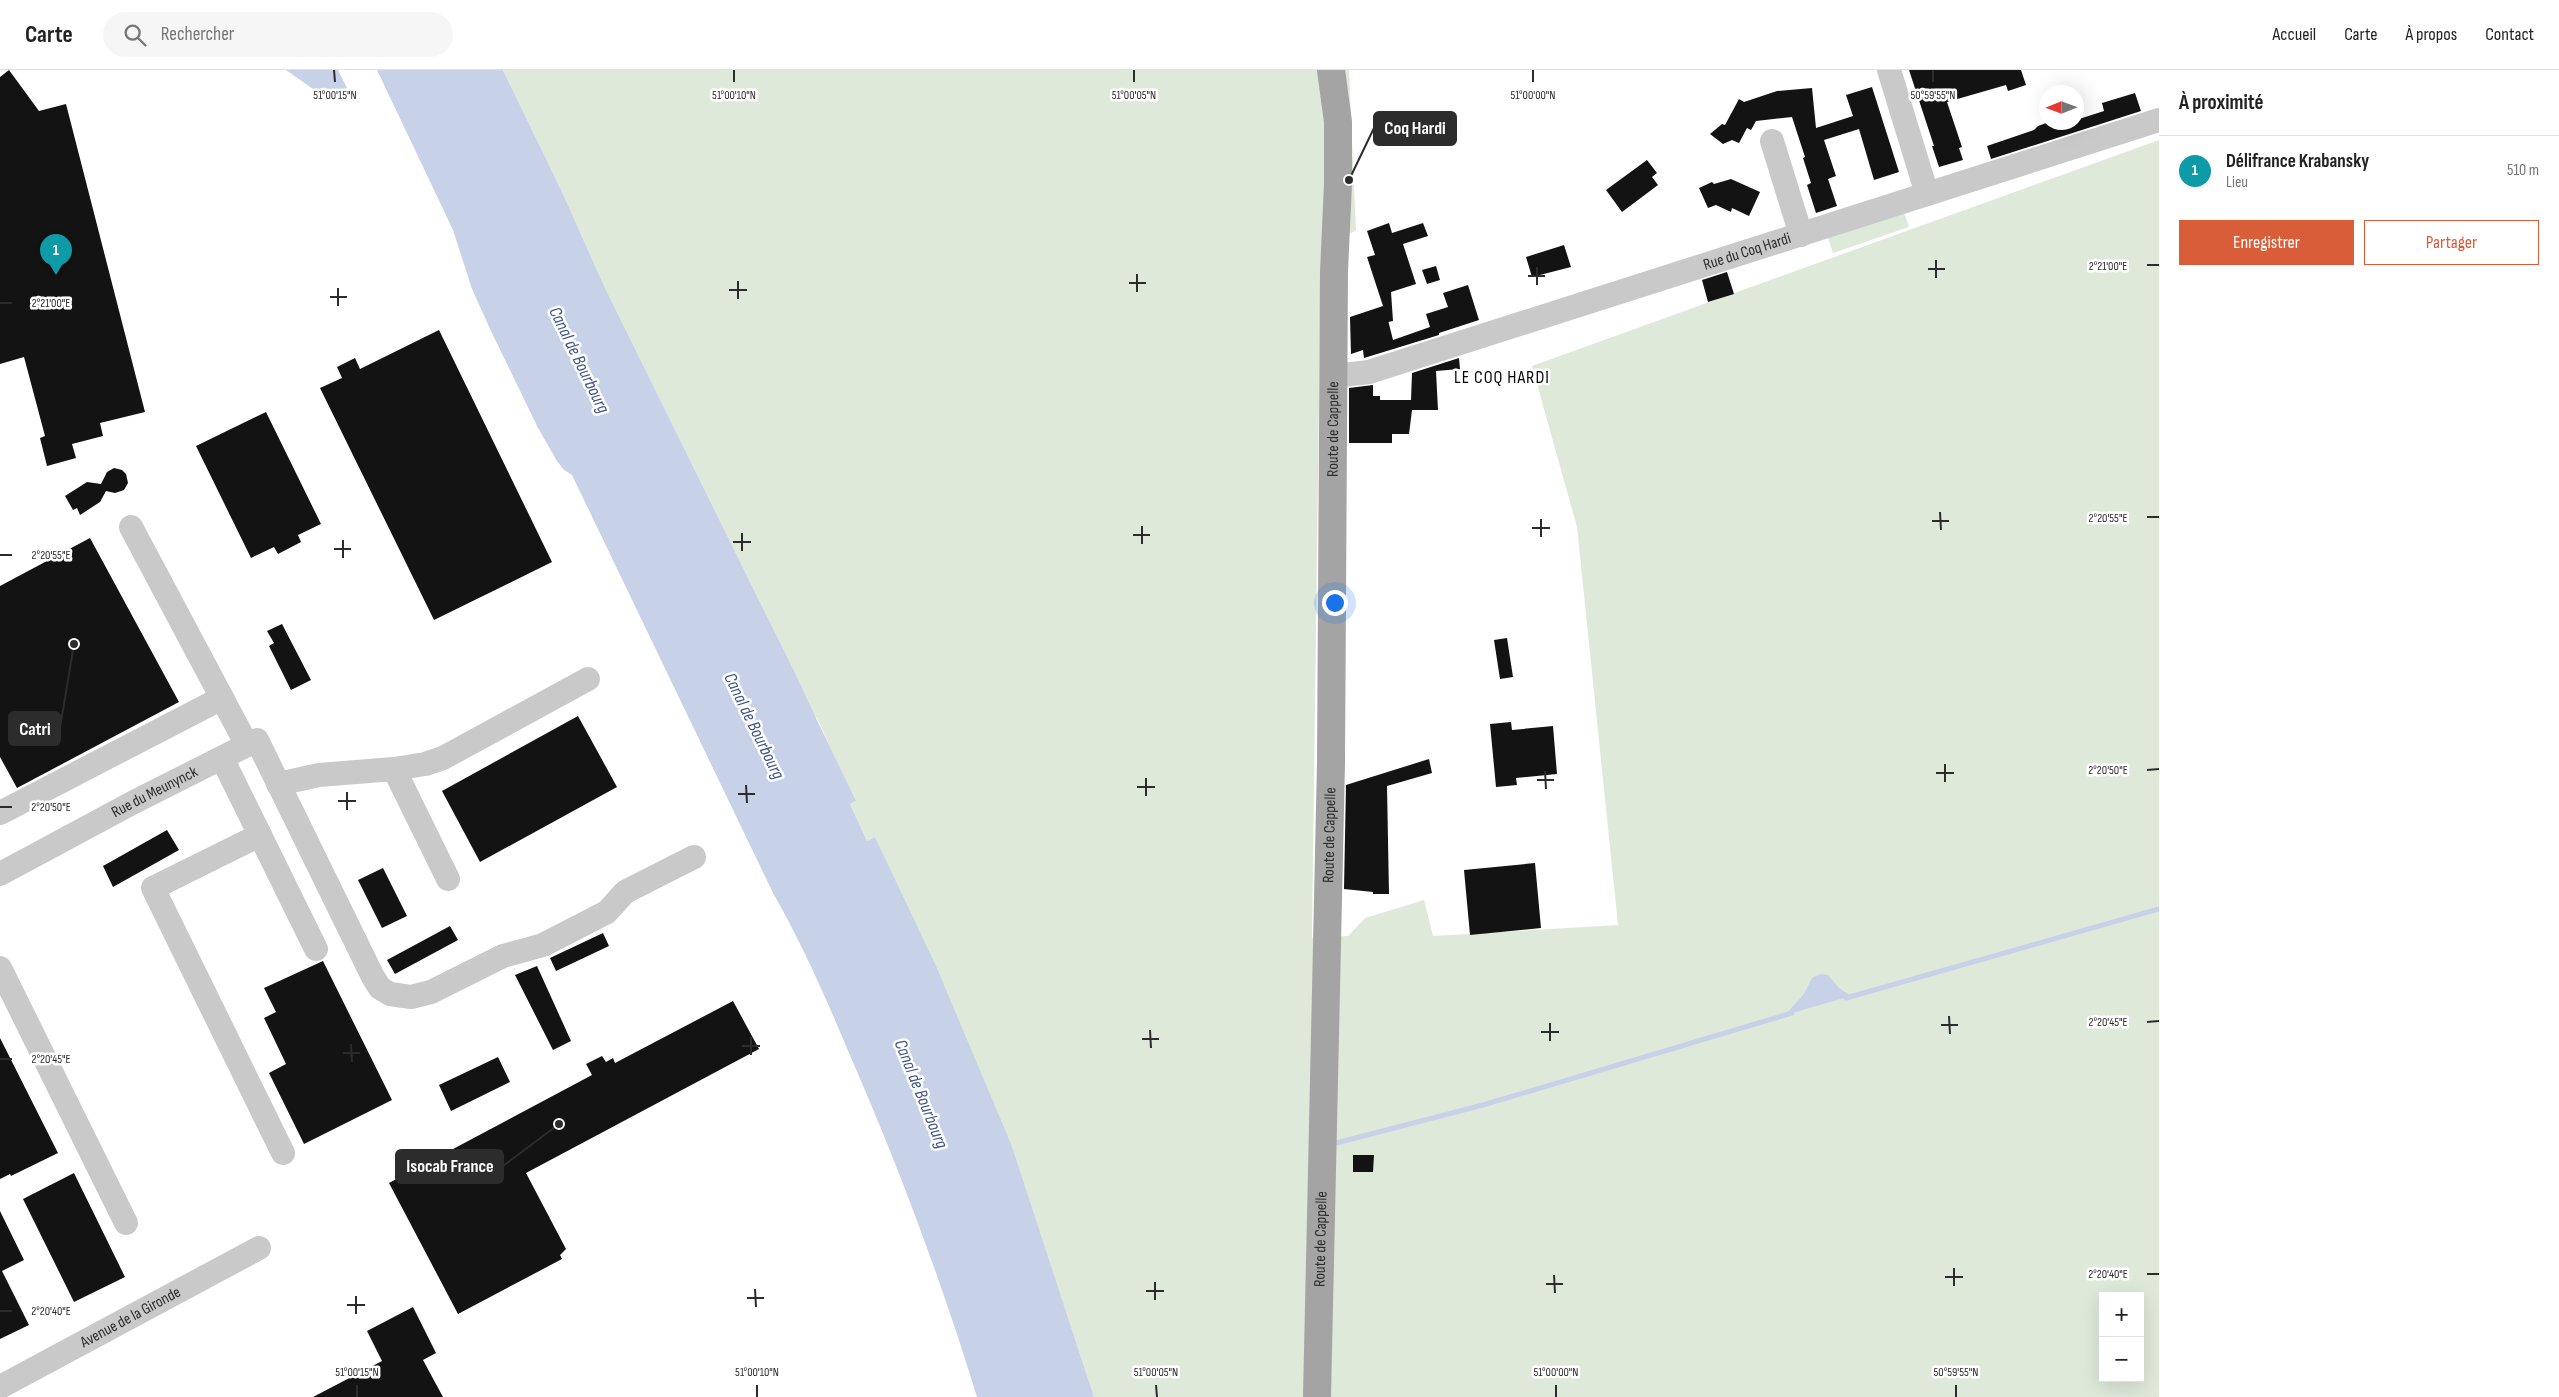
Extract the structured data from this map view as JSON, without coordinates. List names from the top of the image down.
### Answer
{
  "streets": {
    "main road": ["Route de Cappelle"],
    "street": ["Rue du Coq Hardi", "Rue du Meunynck", "Avenue de la Gironde"]
  },
  "crossings": [
    ["Rue du Coq Hardi", "Route de Cappelle"]
  ],
  "districts": ["LE COQ HARDI"],
  "water": ["Canal de Bourbourg"],
  "places": ["Coq Hardi", "Catri", "Isocab France"],
  "north": "left",
  "page": {
    "header": "Carte",
    "search": "Rechercher",
    "nav": [
      "Accueil",
      "Carte",
      "À propos",
      "Contact"
    ],
    "heading": "À proximité",
    "list": [
      {
        "mark": "1",
        "name": "Délifrance Krabansky",
        "note": "Lieu",
        "value": "510 m"
      }
    ],
    "buttons": ["Enregistrer", "Partager"],
    "pins": "1",
    "map_buttons": ["+", "−"]
  },
  "coordinates": [
    "51°00'15\"N",
    "51°00'10\"N",
    "51°00'05\"N",
    "51°00'00\"N",
    "50°59'55\"N",
    "2°21'00\"E",
    "2°20'55\"E",
    "2°20'50\"E",
    "2°20'45\"E",
    "2°20'40\"E"
  ]
}
